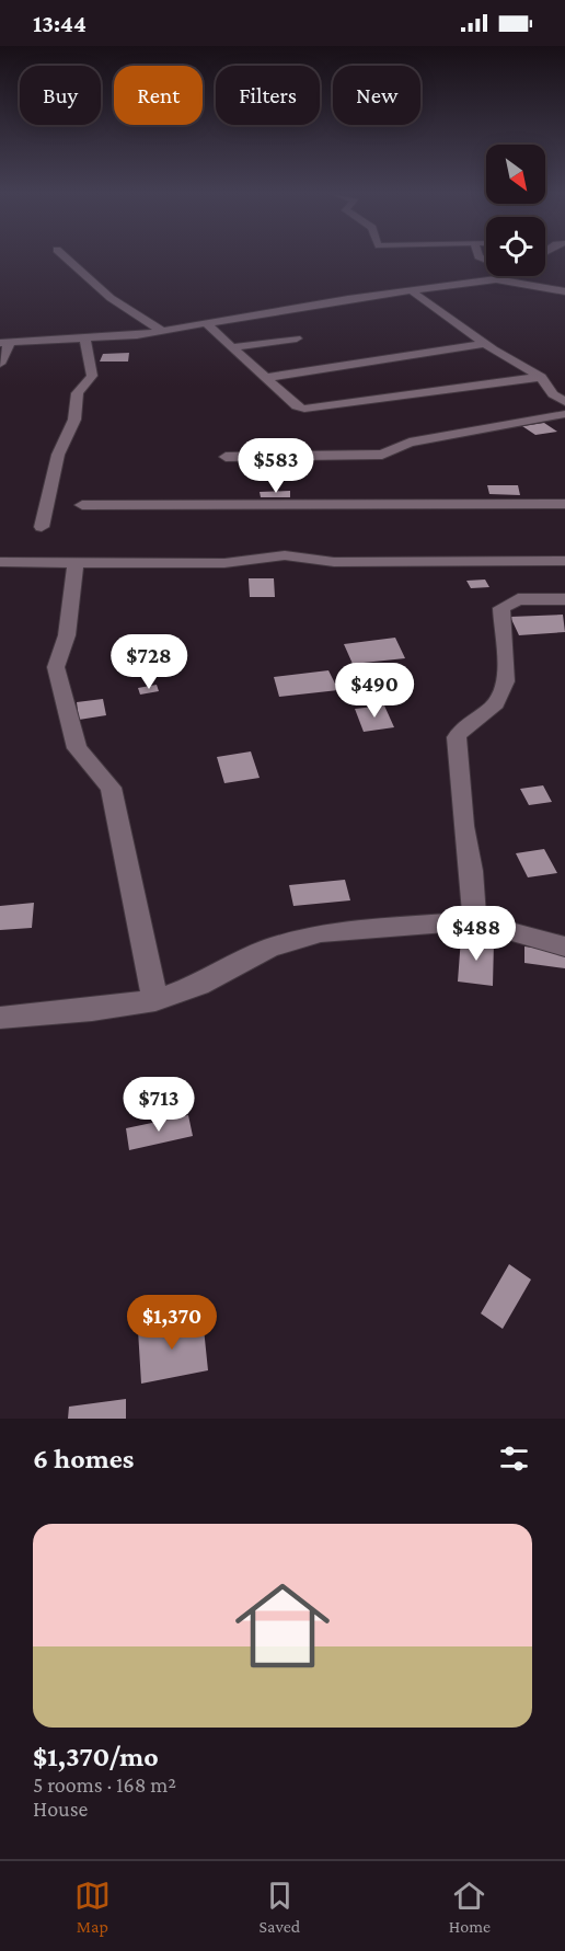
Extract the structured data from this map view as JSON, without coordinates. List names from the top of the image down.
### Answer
{
  "north": "bottom right",
  "page": {
    "status": "13:44",
    "chip": [
      "Buy",
      "Rent",
      "Filters",
      "New"
    ],
    "price": [
      "$583",
      "$728",
      "$490",
      "$488",
      "$713",
      "$1,370"
    ],
    "heading": "6 homes",
    "list": [
      {
        "name": "$1,370/mo",
        "note": "5 rooms · 168 m² · House"
      }
    ],
    "tabs": ["Map", "Saved", "Home"]
  }
}
